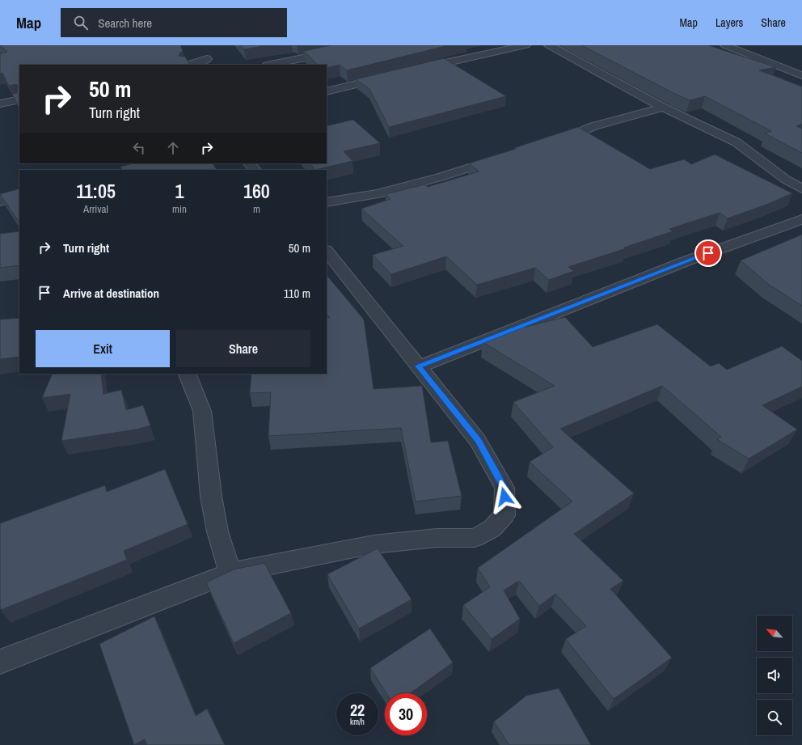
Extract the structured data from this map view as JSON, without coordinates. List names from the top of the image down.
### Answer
{
  "north": "top left",
  "page": {
    "header": "Map",
    "search": "Search here",
    "nav": ["Map", "Layers", "Share"],
    "turn": ["50 m", "Turn right"],
    "eta": [
      "11:05",
      "Arrival",
      "1",
      "min",
      "160",
      "m"
    ],
    "list": [
      {
        "name": "Turn right",
        "value": "50 m"
      },
      {
        "name": "Arrive at destination",
        "value": "110 m"
      }
    ],
    "buttons": ["Exit", "Share"],
    "speed": "22 km/h",
    "limit": "30"
  }
}
